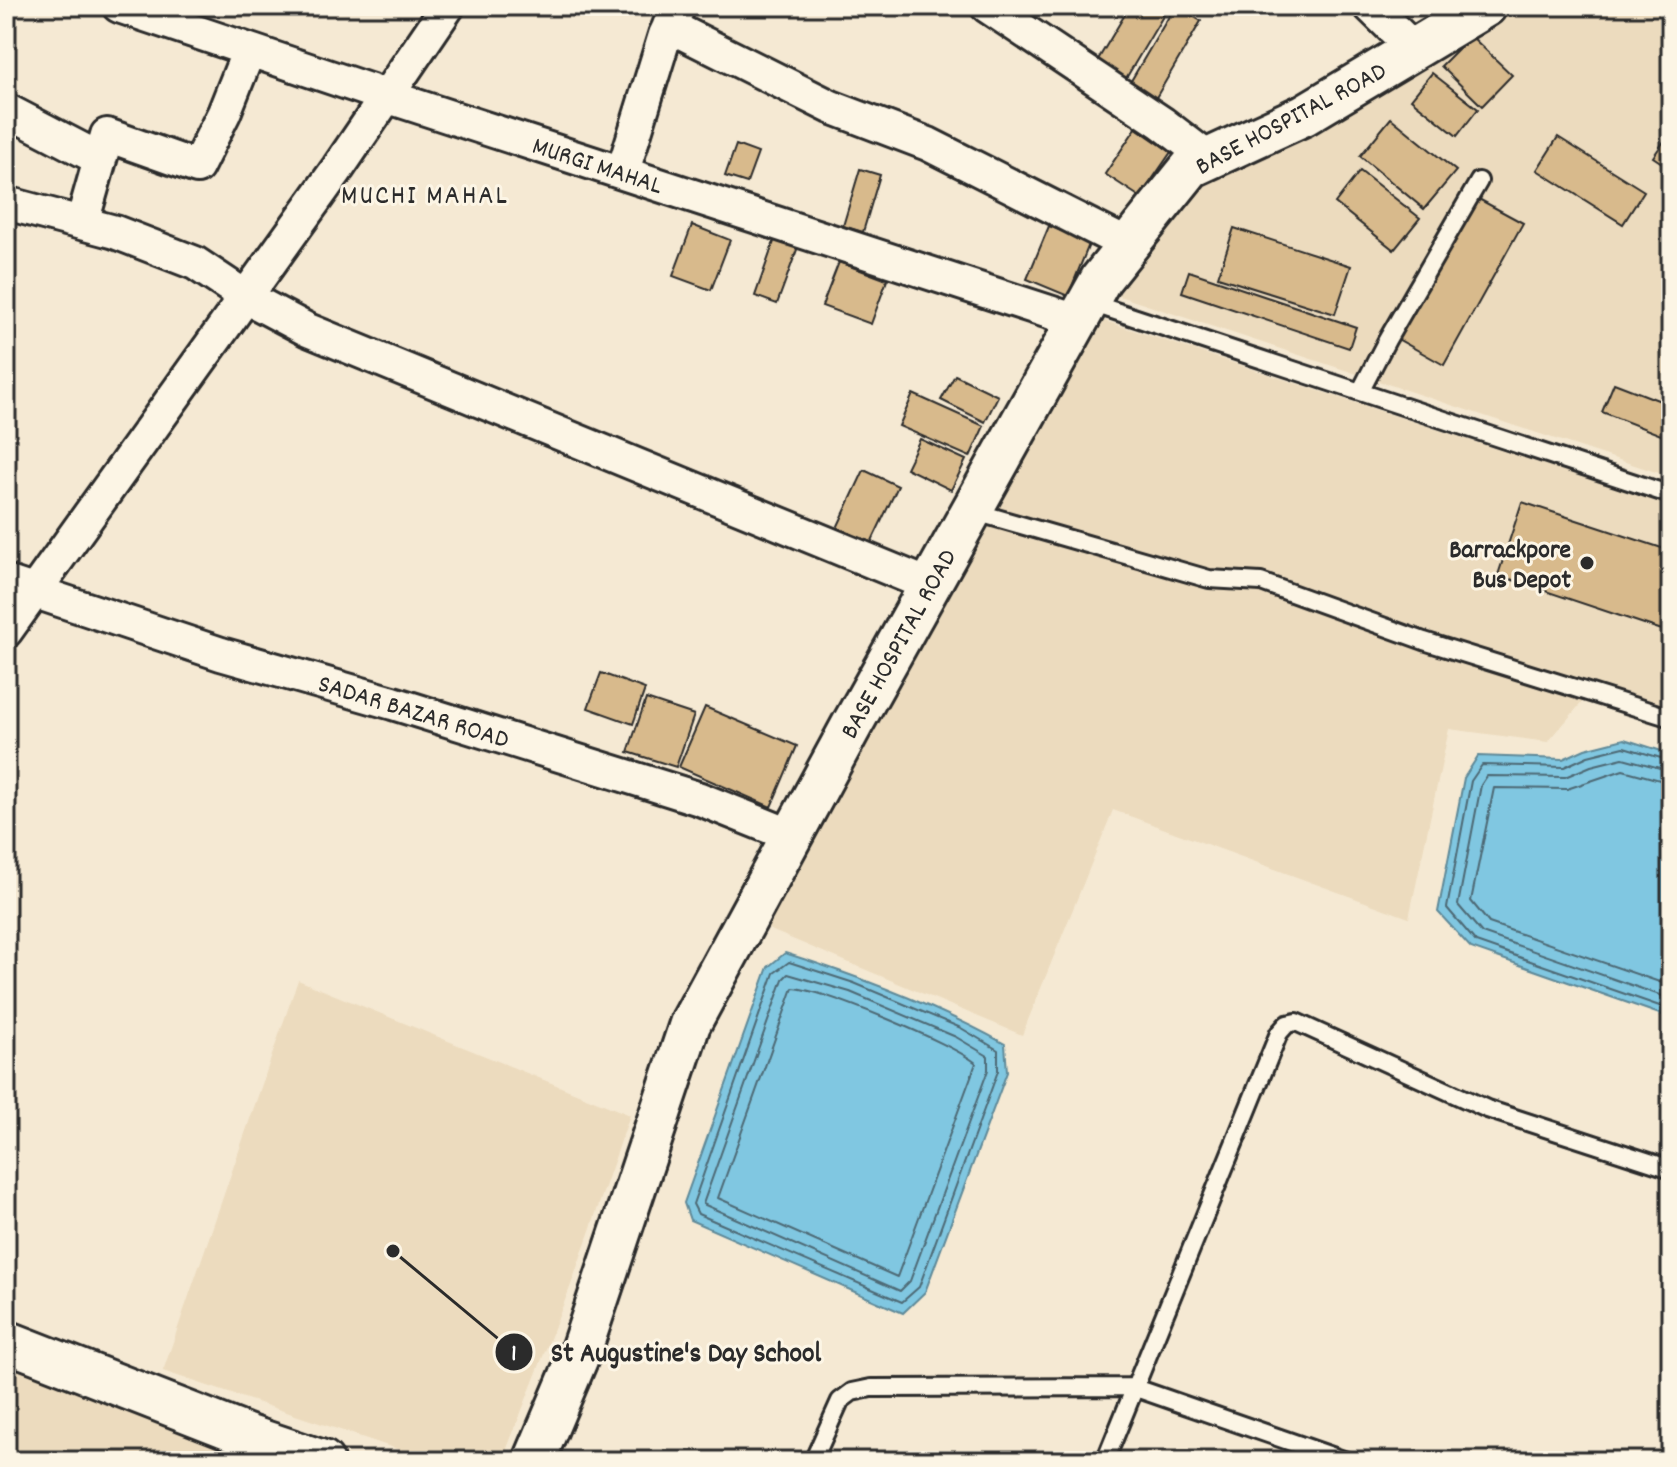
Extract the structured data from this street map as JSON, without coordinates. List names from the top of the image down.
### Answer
{
  "streets": {
    "street": ["BASE HOSPITAL ROAD", "MURGI MAHAL", "SADAR BAZAR ROAD"]
  },
  "crossings": [
    ["BASE HOSPITAL ROAD", "MURGI MAHAL"],
    ["BASE HOSPITAL ROAD", "SADAR BAZAR ROAD"]
  ],
  "districts": ["MUCHI MAHAL"],
  "places": ["Barrackpore Bus Depot", "St Augustine's Day School"]
}
